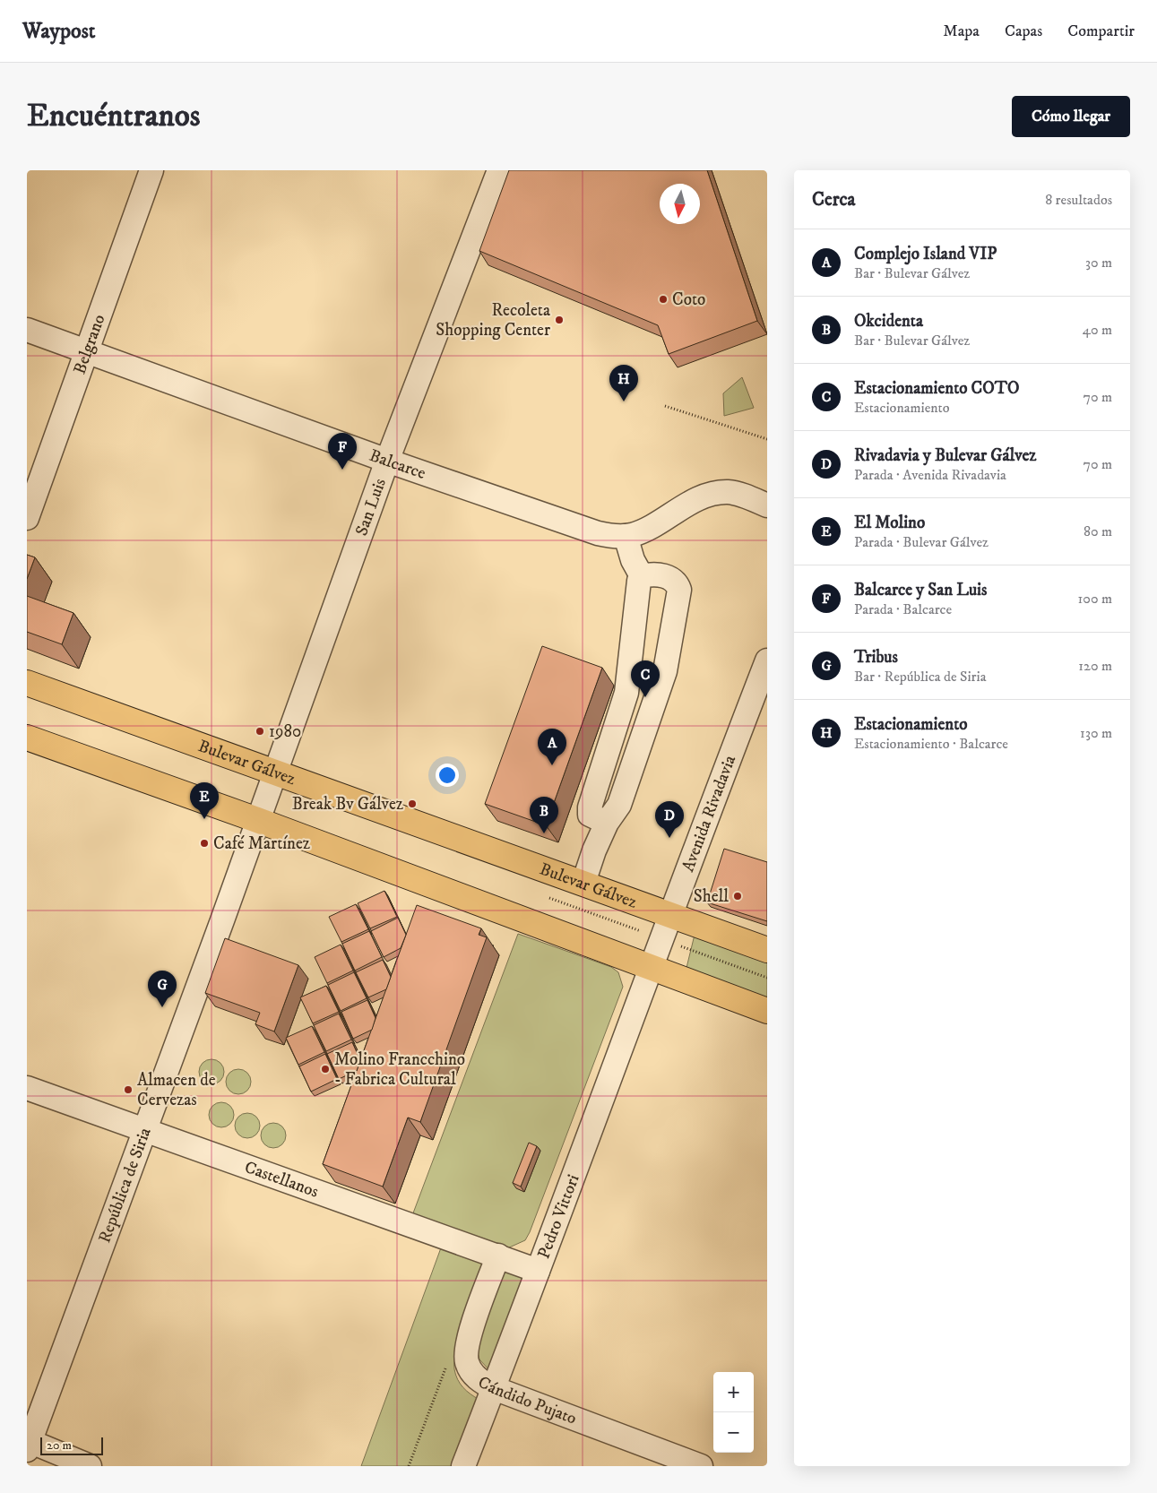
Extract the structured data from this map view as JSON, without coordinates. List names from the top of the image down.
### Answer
{
  "streets": {
    "main road": ["Bulevar Gálvez"],
    "street": [
      "Belgrano",
      "Balcarce",
      "San Luis",
      "Avenida Rivadavia",
      "Castellanos",
      "República de Siria",
      "Pedro Vittori",
      "Cándido Pujato"
    ]
  },
  "crossings": [
    ["Belgrano", "Balcarce"],
    ["Balcarce", "San Luis"],
    ["San Luis", "Bulevar Gálvez"],
    ["San Luis", "República de Siria"],
    ["Bulevar Gálvez", "Avenida Rivadavia"],
    ["Avenida Rivadavia", "Pedro Vittori"],
    ["Castellanos", "República de Siria"],
    ["Castellanos", "Pedro Vittori"],
    ["Castellanos", "Cándido Pujato"],
    ["Pedro Vittori", "Cándido Pujato"]
  ],
  "places": [
    "Coto",
    "Recoleta Shopping Center",
    "1980",
    "Break Bv Gálvez",
    "Café Martínez",
    "Shell",
    "Molino Francchino - Fabrica Cultural",
    "Almacen de Cervezas"
  ],
  "scale_bar": "20 m",
  "north": "bottom",
  "page": {
    "header": "Waypost",
    "nav": ["Mapa", "Capas", "Compartir"],
    "buttons": "Cómo llegar",
    "title": "Encuéntranos",
    "heading": ["Cerca", "8 resultados"],
    "list": [
      {
        "mark": "A",
        "name": "Complejo Island VIP",
        "note": "Bar · Bulevar Gálvez",
        "value": "30 m"
      },
      {
        "mark": "B",
        "name": "Okcidenta",
        "note": "Bar · Bulevar Gálvez",
        "value": "40 m"
      },
      {
        "mark": "C",
        "name": "Estacionamiento COTO",
        "note": "Estacionamiento",
        "value": "70 m"
      },
      {
        "mark": "D",
        "name": "Rivadavia y Bulevar Gálvez",
        "note": "Parada · Avenida Rivadavia",
        "value": "70 m"
      },
      {
        "mark": "E",
        "name": "El Molino",
        "note": "Parada · Bulevar Gálvez",
        "value": "80 m"
      },
      {
        "mark": "F",
        "name": "Balcarce y San Luis",
        "note": "Parada · Balcarce",
        "value": "100 m"
      },
      {
        "mark": "G",
        "name": "Tribus",
        "note": "Bar · República de Siria",
        "value": "120 m"
      },
      {
        "mark": "H",
        "name": "Estacionamiento",
        "note": "Estacionamiento · Balcarce",
        "value": "130 m"
      }
    ],
    "pins": [
      "H",
      "F",
      "C",
      "A",
      "E",
      "B",
      "D",
      "G"
    ],
    "map_buttons": ["+", "−"],
    "scale": "20 m"
  }
}
